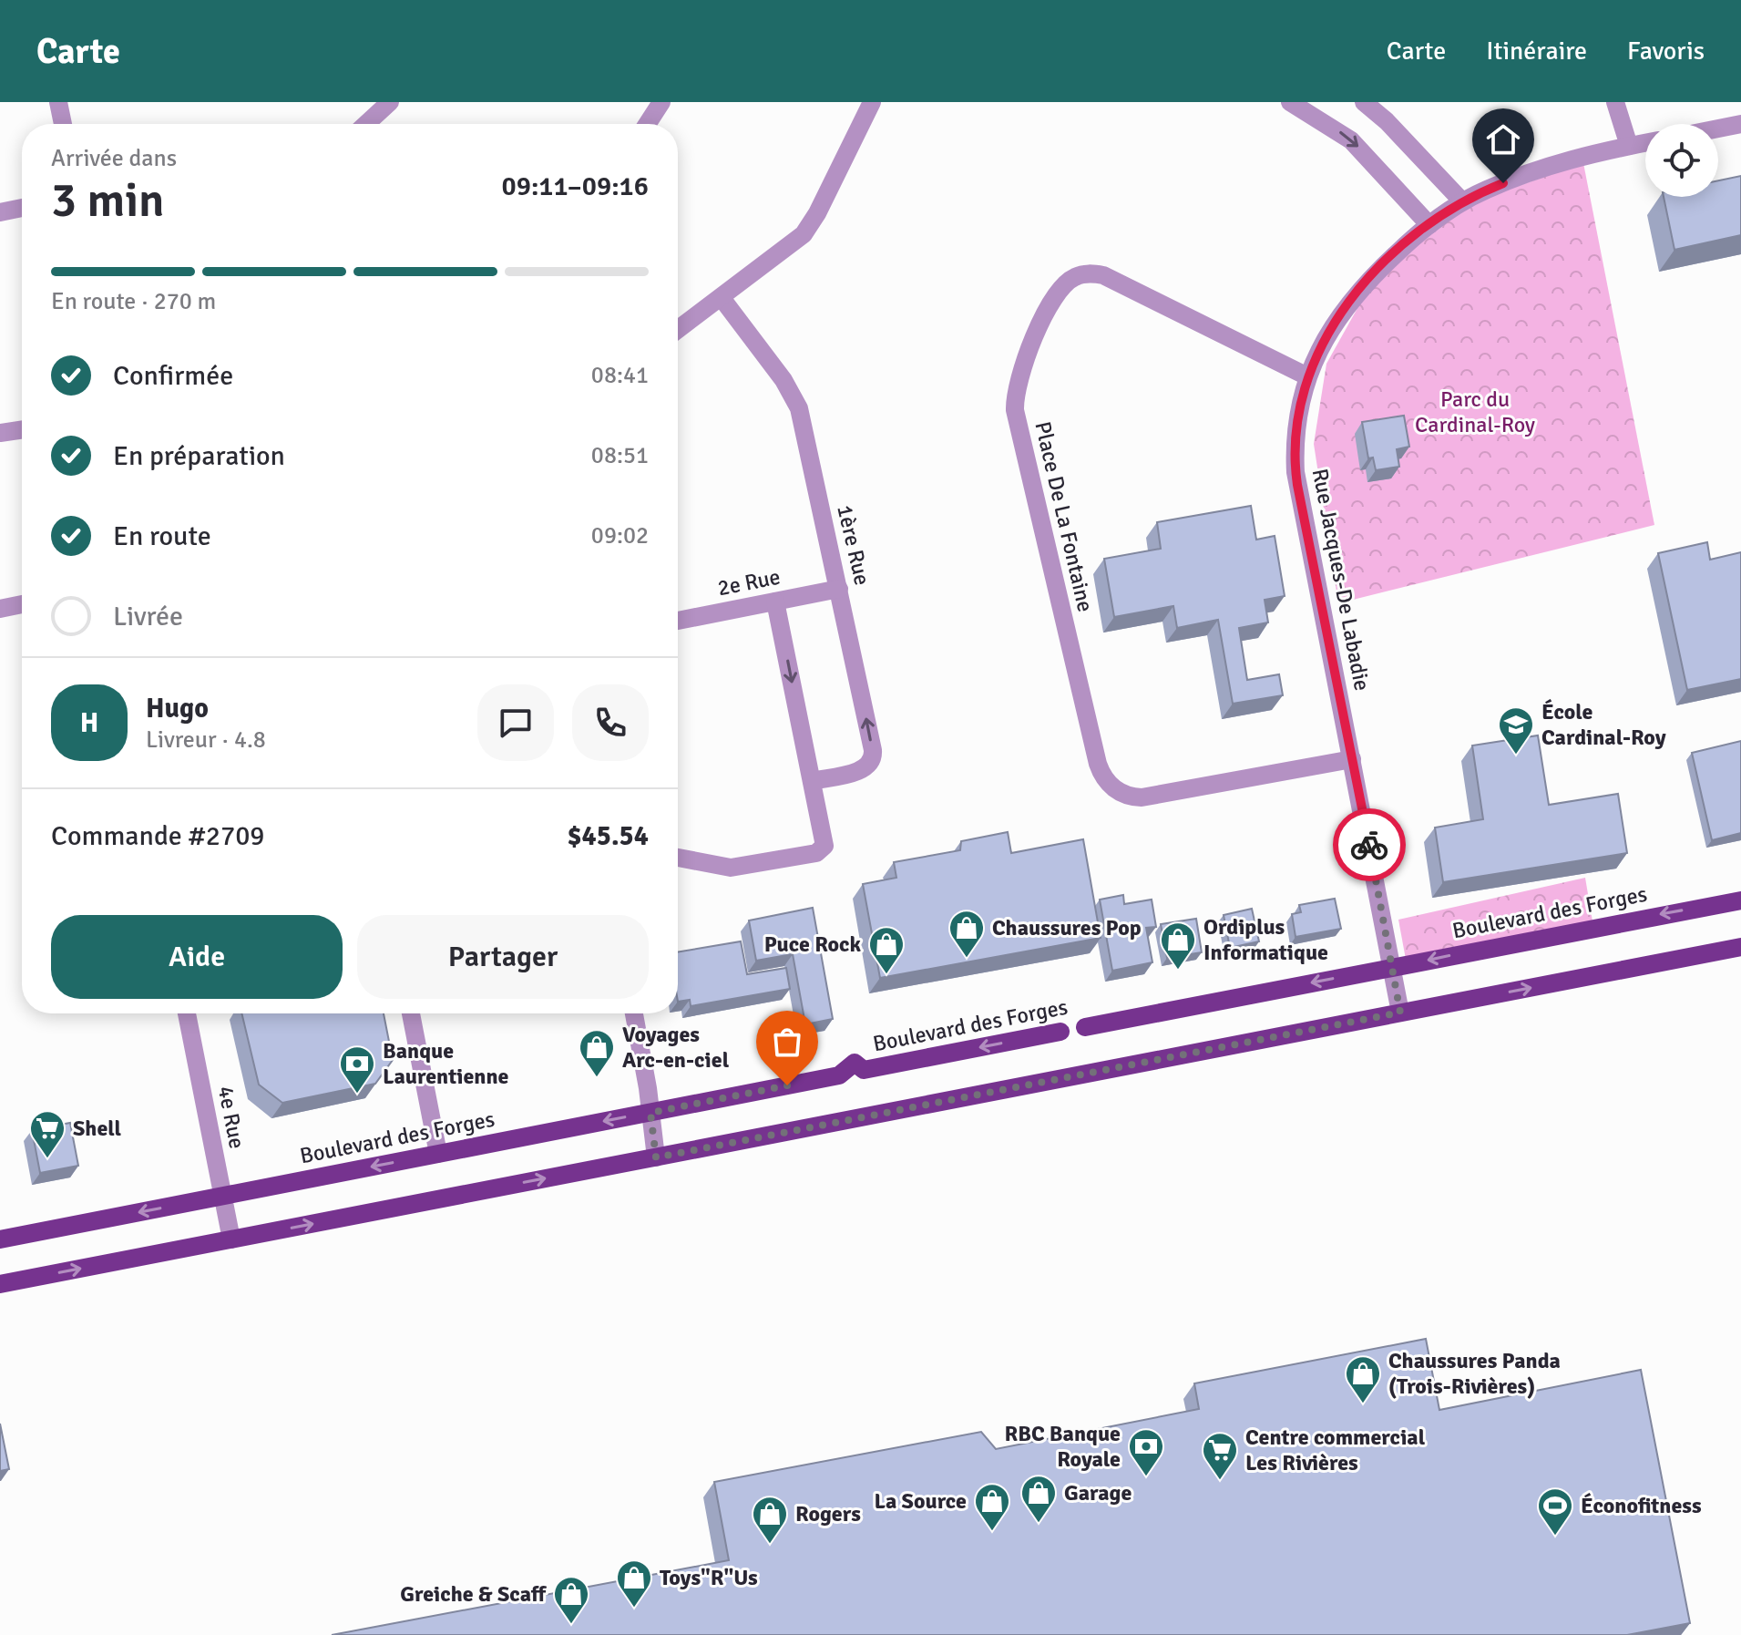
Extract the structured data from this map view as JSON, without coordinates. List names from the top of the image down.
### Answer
{
  "streets": {
    "main road": ["Boulevard des Forges"],
    "street": [
      "Place De La Fontaine",
      "1ère Rue",
      "Rue Jacques-De Labadie",
      "2e Rue",
      "4e Rue"
    ]
  },
  "crossings": [
    ["Place De La Fontaine", "Rue Jacques-De Labadie"],
    ["1ère Rue", "2e Rue"],
    ["Rue Jacques-De Labadie", "Boulevard des Forges"],
    ["Boulevard des Forges", "4e Rue"]
  ],
  "parks": ["Parc du Cardinal-Roy"],
  "places": {
    "school or university": ["École Cardinal-Roy"],
    "shop": [
      "Chaussures Pop",
      "Ordiplus Informatique",
      "Puce Rock",
      "Voyages Arc-en-ciel",
      "Chaussures Panda (Trois-Rivières)",
      "Garage",
      "La Source",
      "Rogers",
      "Toys\"R\"Us",
      "Greiche & Scaff"
    ],
    "bank": ["Banque Laurentienne", "RBC Banque Royale"],
    "supermarket": ["Shell", "Centre commercial Les Rivières"],
    "sports": ["Éconofitness"]
  },
  "page": {
    "header": "Carte",
    "nav": ["Carte", "Itinéraire", "Favoris"],
    "heading": ["3 min", "Arrivée dans", "09:11–09:16"],
    "panel": [
      "Hugo",
      "Livreur · 4.8",
      "Commande #2709",
      "$45.54"
    ],
    "bar": "En route · 270 m",
    "list": [
      ["Confirmée", "08:41"],
      ["En préparation", "08:51"],
      ["En route", "09:02"],
      "Livrée"
    ],
    "round": "H",
    "buttons": ["Aide", "Partager"]
  }
}
